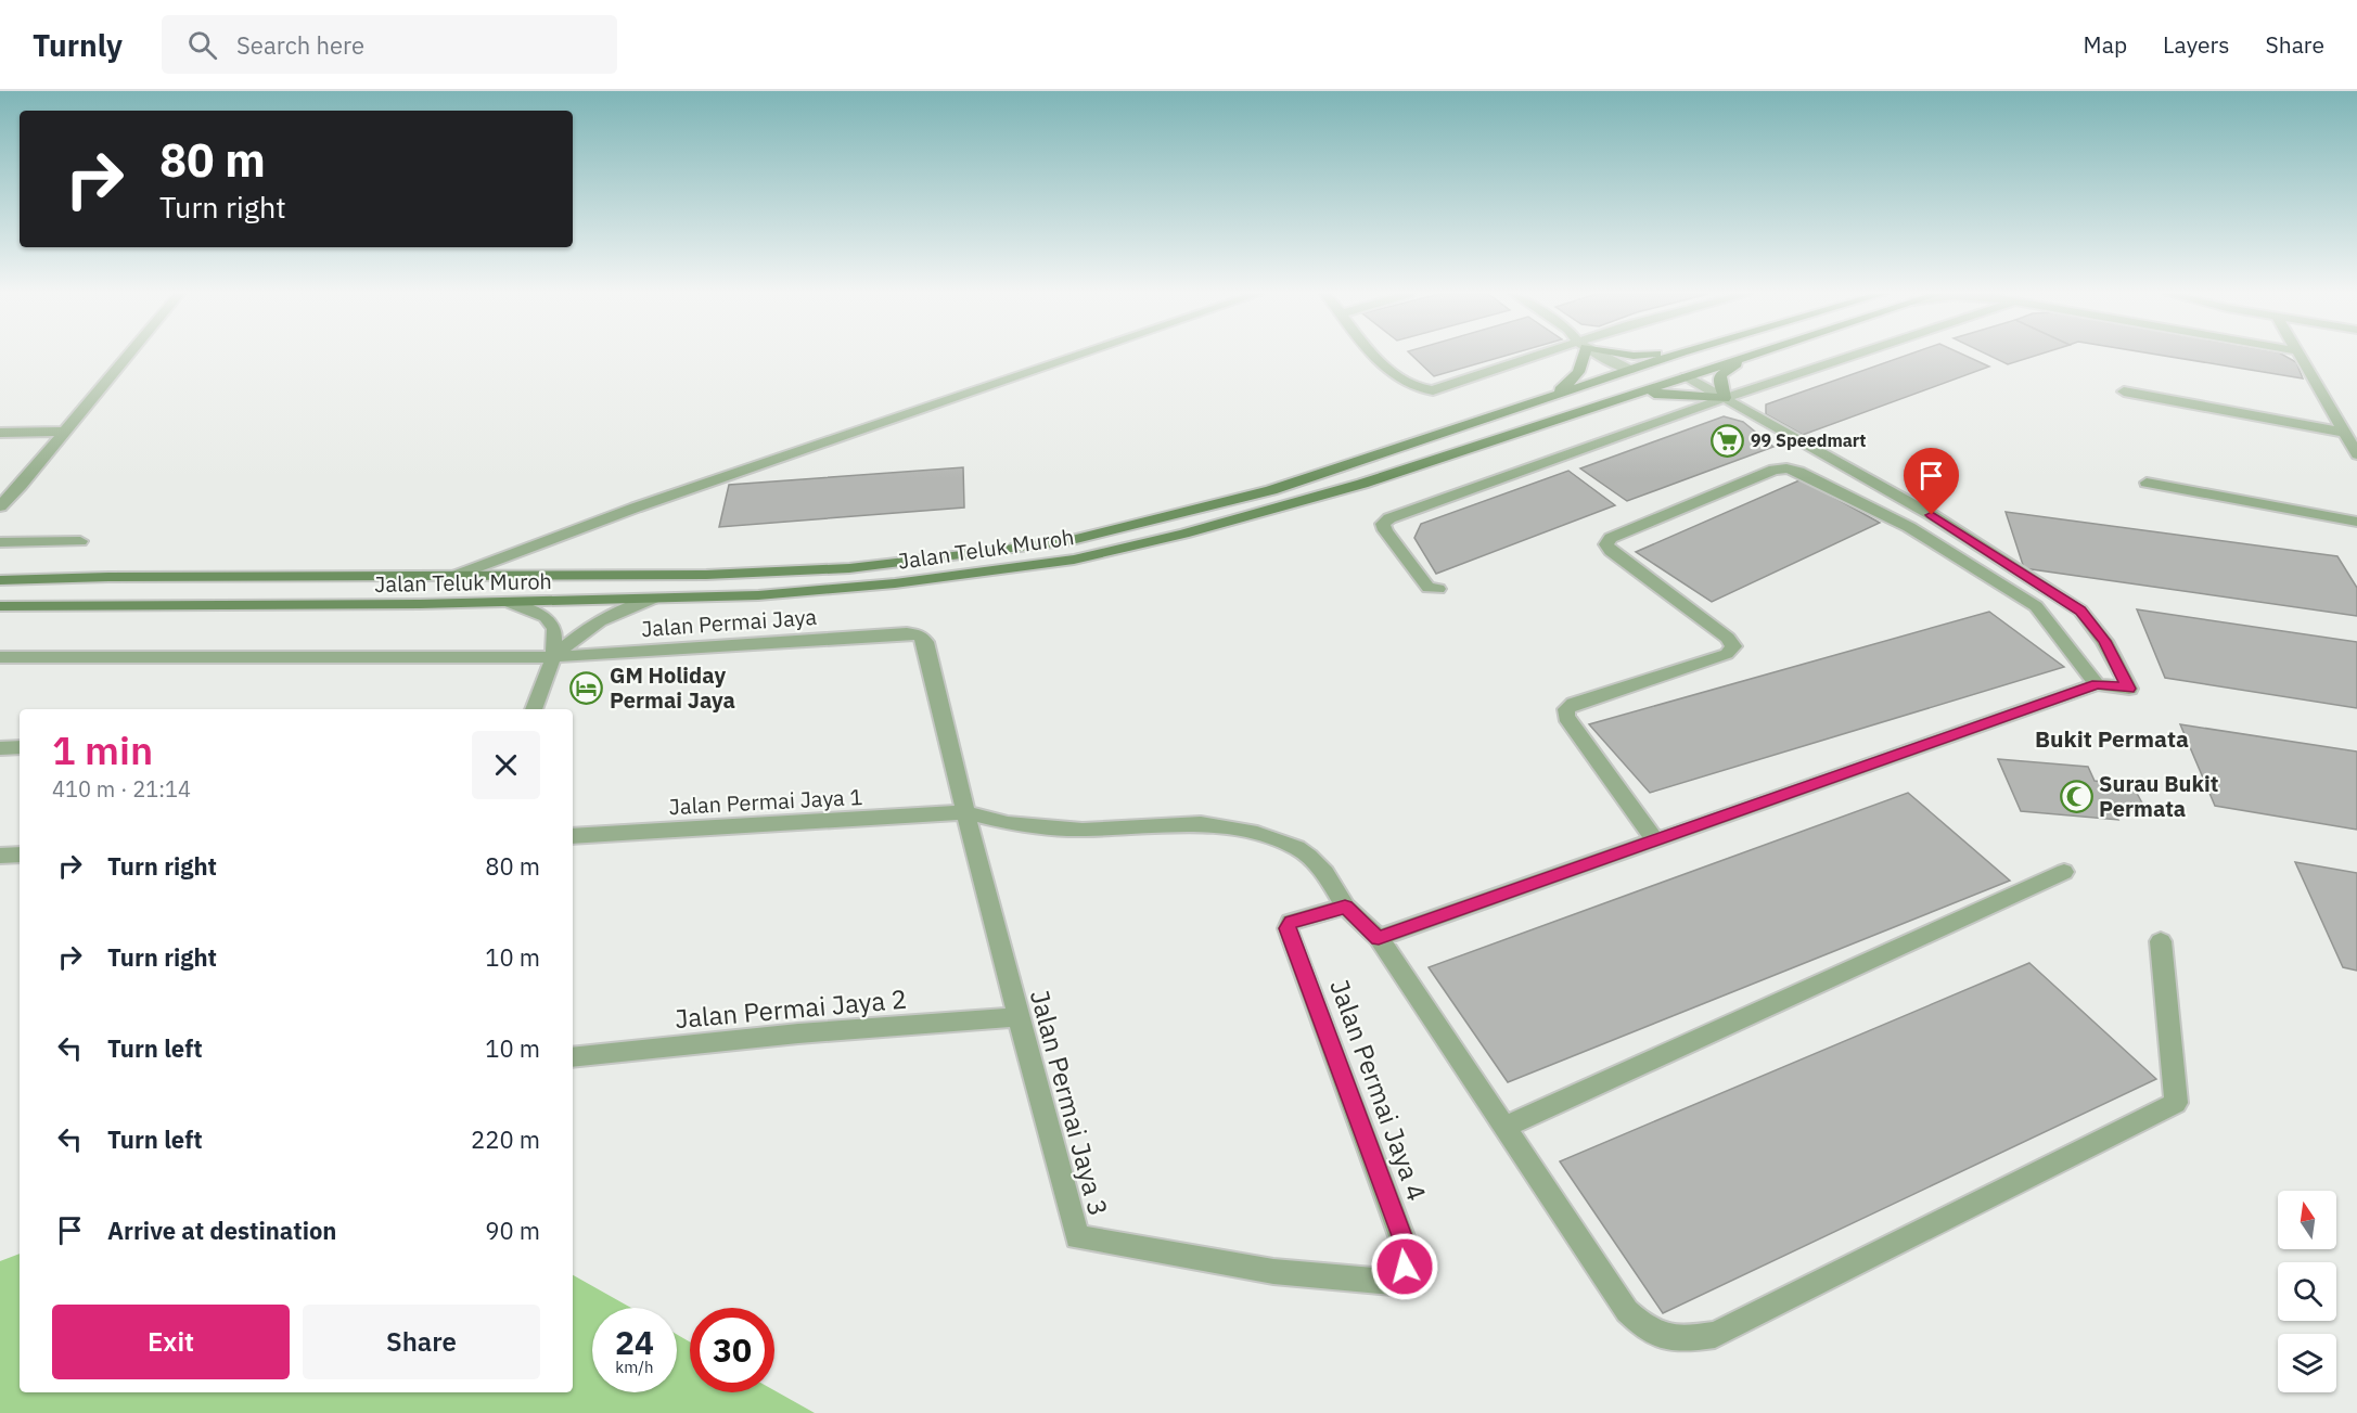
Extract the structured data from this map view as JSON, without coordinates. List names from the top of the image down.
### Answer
{
  "streets": {
    "main road": ["Jalan Teluk Muroh"],
    "street": [
      "Jalan Permai Jaya",
      "Jalan Permai Jaya 1",
      "Jalan Permai Jaya 2",
      "Jalan Permai Jaya 4",
      "Jalan Permai Jaya 3"
    ]
  },
  "crossings": [
    ["Jalan Permai Jaya", "Jalan Permai Jaya 3"],
    ["Jalan Permai Jaya 1", "Jalan Permai Jaya 4"],
    ["Jalan Permai Jaya 1", "Jalan Permai Jaya 3"],
    ["Jalan Permai Jaya 2", "Jalan Permai Jaya 3"],
    ["Jalan Permai Jaya 4", "Jalan Permai Jaya 3"]
  ],
  "districts": ["Bukit Permata"],
  "places": {
    "supermarket": ["99 Speedmart"],
    "hotel": ["GM Holiday Permai Jaya"],
    "mosque": ["Surau Bukit Permata"]
  },
  "north": "top",
  "page": {
    "header": "Turnly",
    "search": "Search here",
    "nav": ["Map", "Layers", "Share"],
    "turn": ["80 m", "Turn right"],
    "heading": ["1 min", "410 m · 21:14"],
    "list": [
      {
        "name": "Turn right",
        "value": "80 m"
      },
      {
        "name": "Turn right",
        "value": "10 m"
      },
      {
        "name": "Turn left",
        "value": "10 m"
      },
      {
        "name": "Turn left",
        "value": "220 m"
      },
      {
        "name": "Arrive at destination",
        "value": "90 m"
      }
    ],
    "buttons": ["Exit", "Share"],
    "speed": "24 km/h",
    "limit": "30"
  }
}
